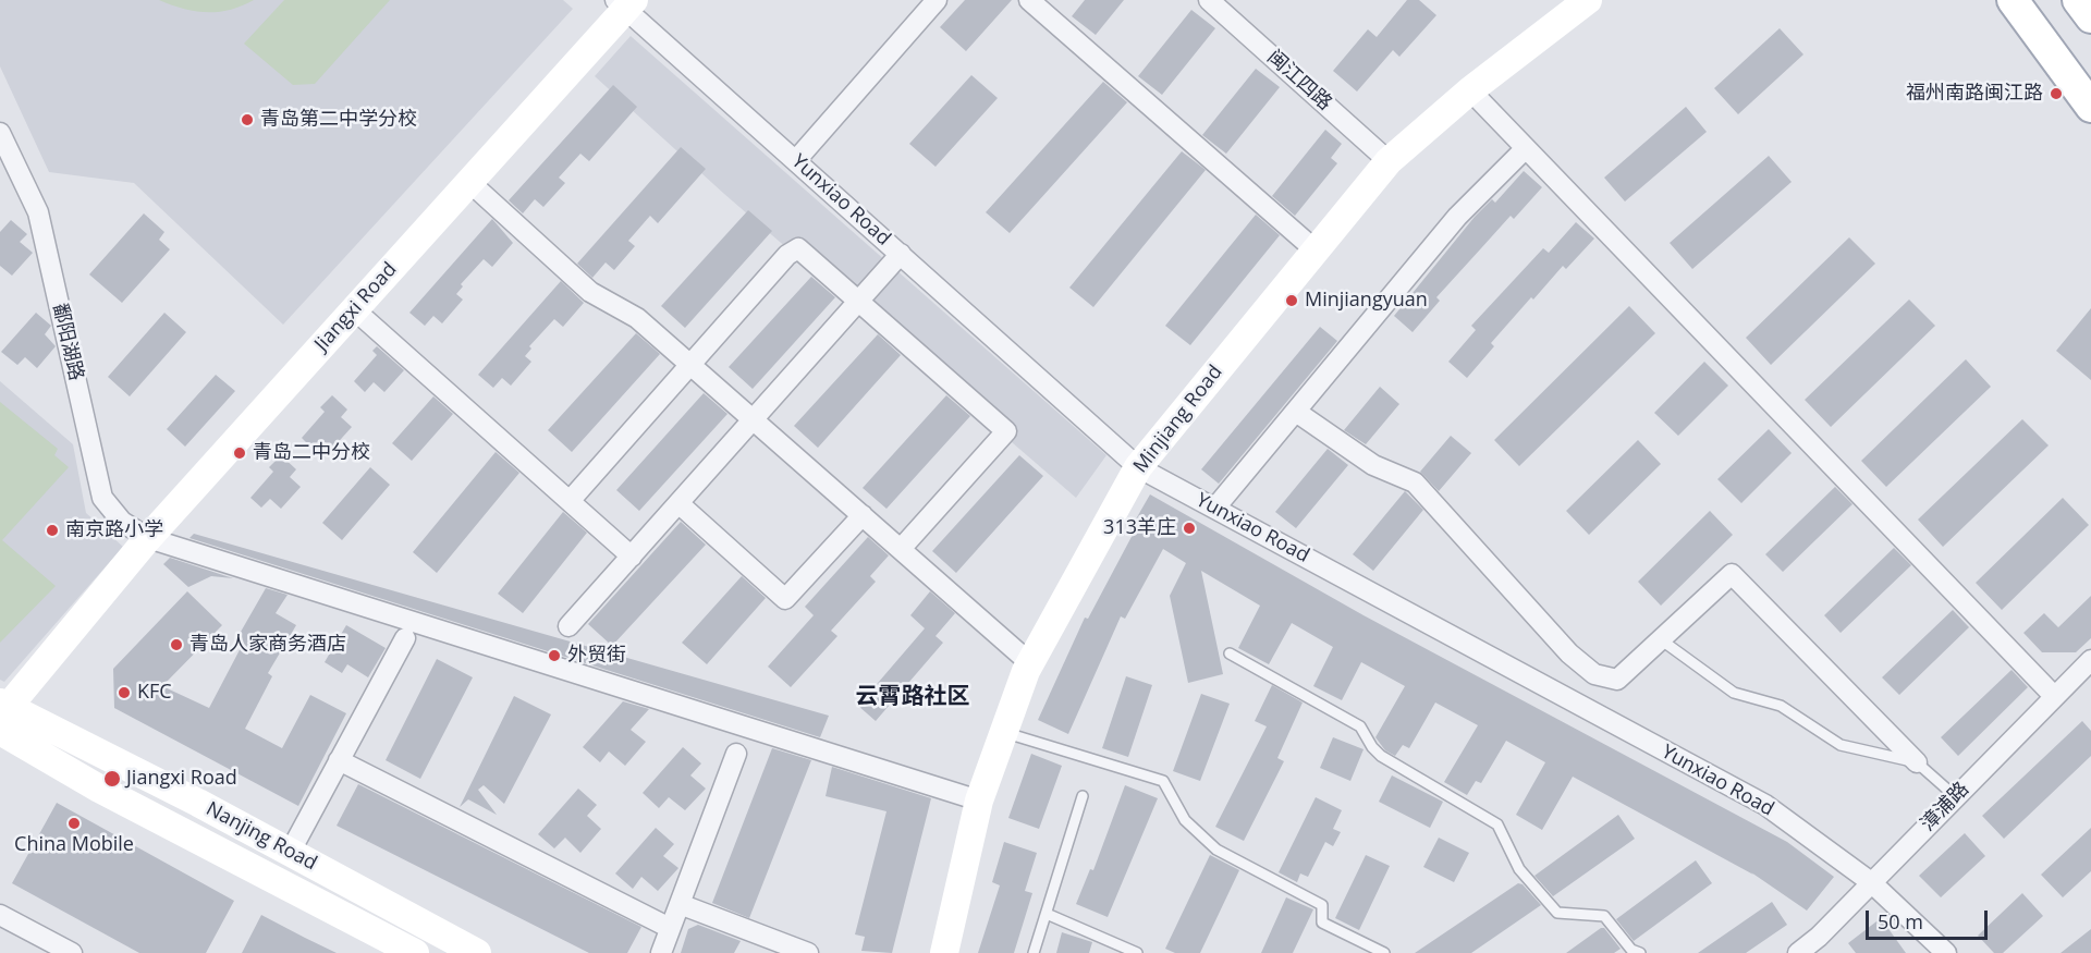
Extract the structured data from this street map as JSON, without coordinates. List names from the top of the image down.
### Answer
{
  "streets": {
    "main road": ["Jiangxi Road", "Minjiang Road", "Nanjing Road"],
    "street": [
      "闽江四路",
      "Yunxiao Road",
      "鄱阳湖路",
      "漳浦路"
    ]
  },
  "crossings": [
    ["闽江四路", "Minjiang Road"],
    ["Yunxiao Road", "Jiangxi Road"],
    ["Yunxiao Road", "Minjiang Road"],
    ["Yunxiao Road", "漳浦路"],
    ["Jiangxi Road", "鄱阳湖路"],
    ["Jiangxi Road", "Nanjing Road"]
  ],
  "districts": ["云霄路社区"],
  "places": [
    "福州南路闽江路",
    "青岛第二中学分校",
    "Minjiangyuan",
    "青岛二中分校",
    "313羊庄",
    "南京路小学",
    "青岛人家商务酒店",
    "外贸街",
    "KFC",
    "Jiangxi Road",
    "China Mobile"
  ],
  "scale_bar": "50 m"
}
